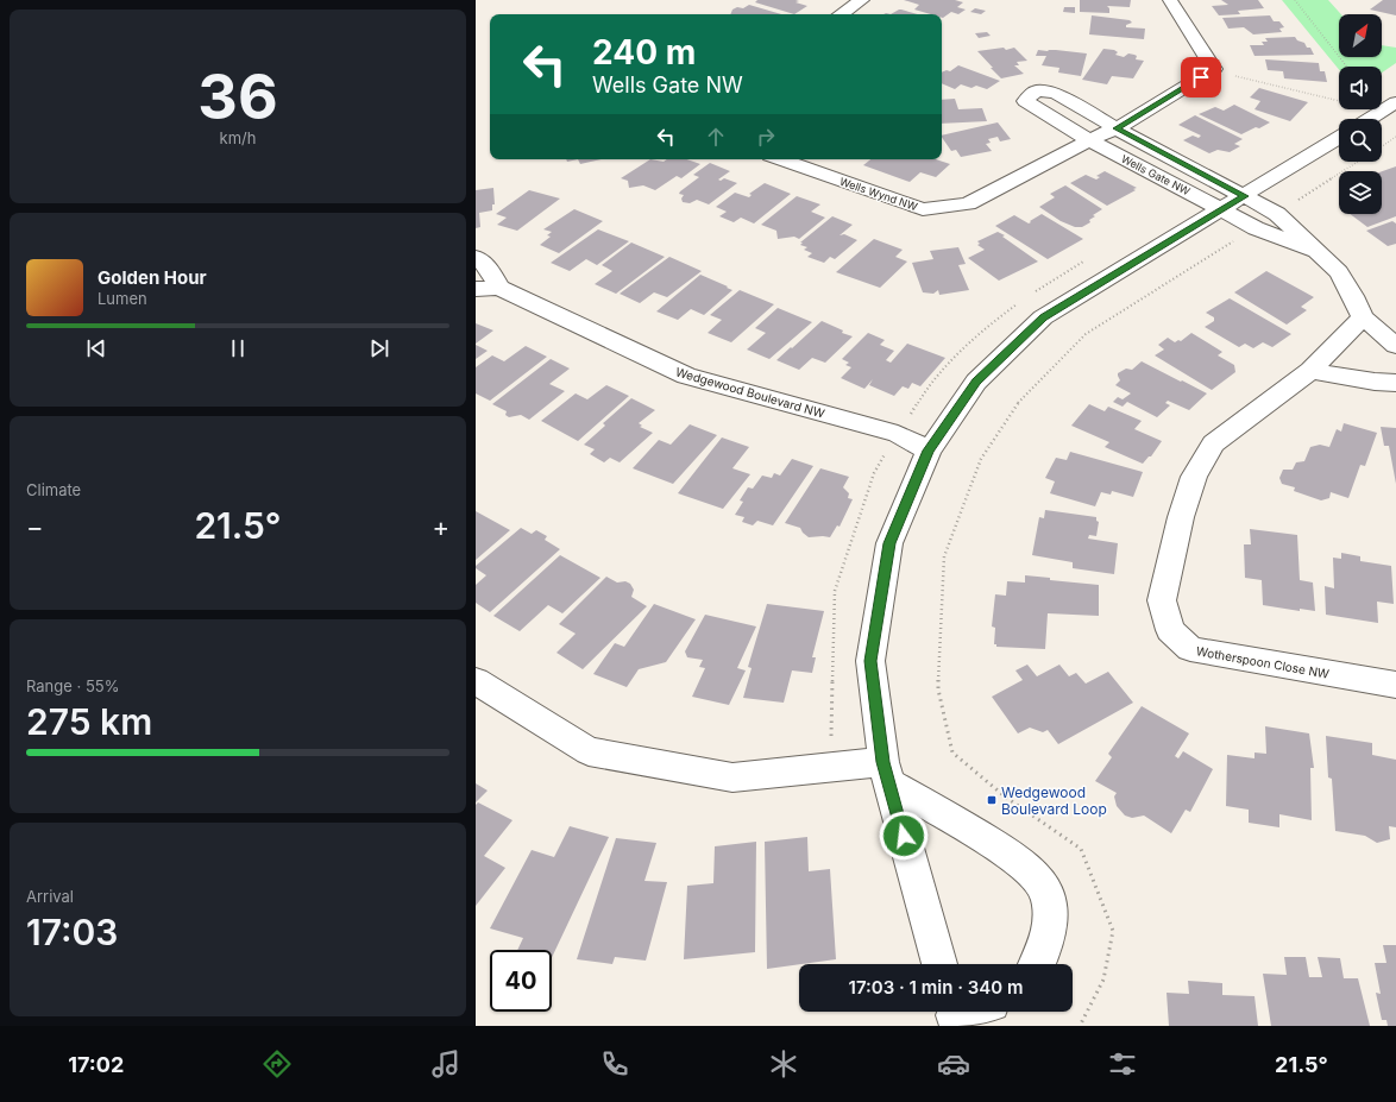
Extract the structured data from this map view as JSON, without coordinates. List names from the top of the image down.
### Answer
{
  "streets": {
    "street": [
      "Wells Gate NW",
      "Wells Wynd NW",
      "Wedgewood Boulevard NW",
      "Wotherspoon Close NW"
    ]
  },
  "crossings": [
    ["Wells Gate NW", "Wells Wynd NW"]
  ],
  "places": {
    "transit": ["Wedgewood Boulevard Loop"]
  },
  "north": "top right",
  "page": {
    "tile": [
      ["36", "km/h"],
      "Climate",
      ["Range · 55%", "275 km"],
      ["Arrival", "17:03"]
    ],
    "turn": ["240 m", "Wells Gate NW"],
    "song": ["Golden Hour", "Lumen"],
    "heat": ["−", "21.5°", "+"],
    "limit": "40",
    "trip": "17:03 · 1 min · 340 m",
    "tabs": ["17:02", "21.5°"]
  }
}
